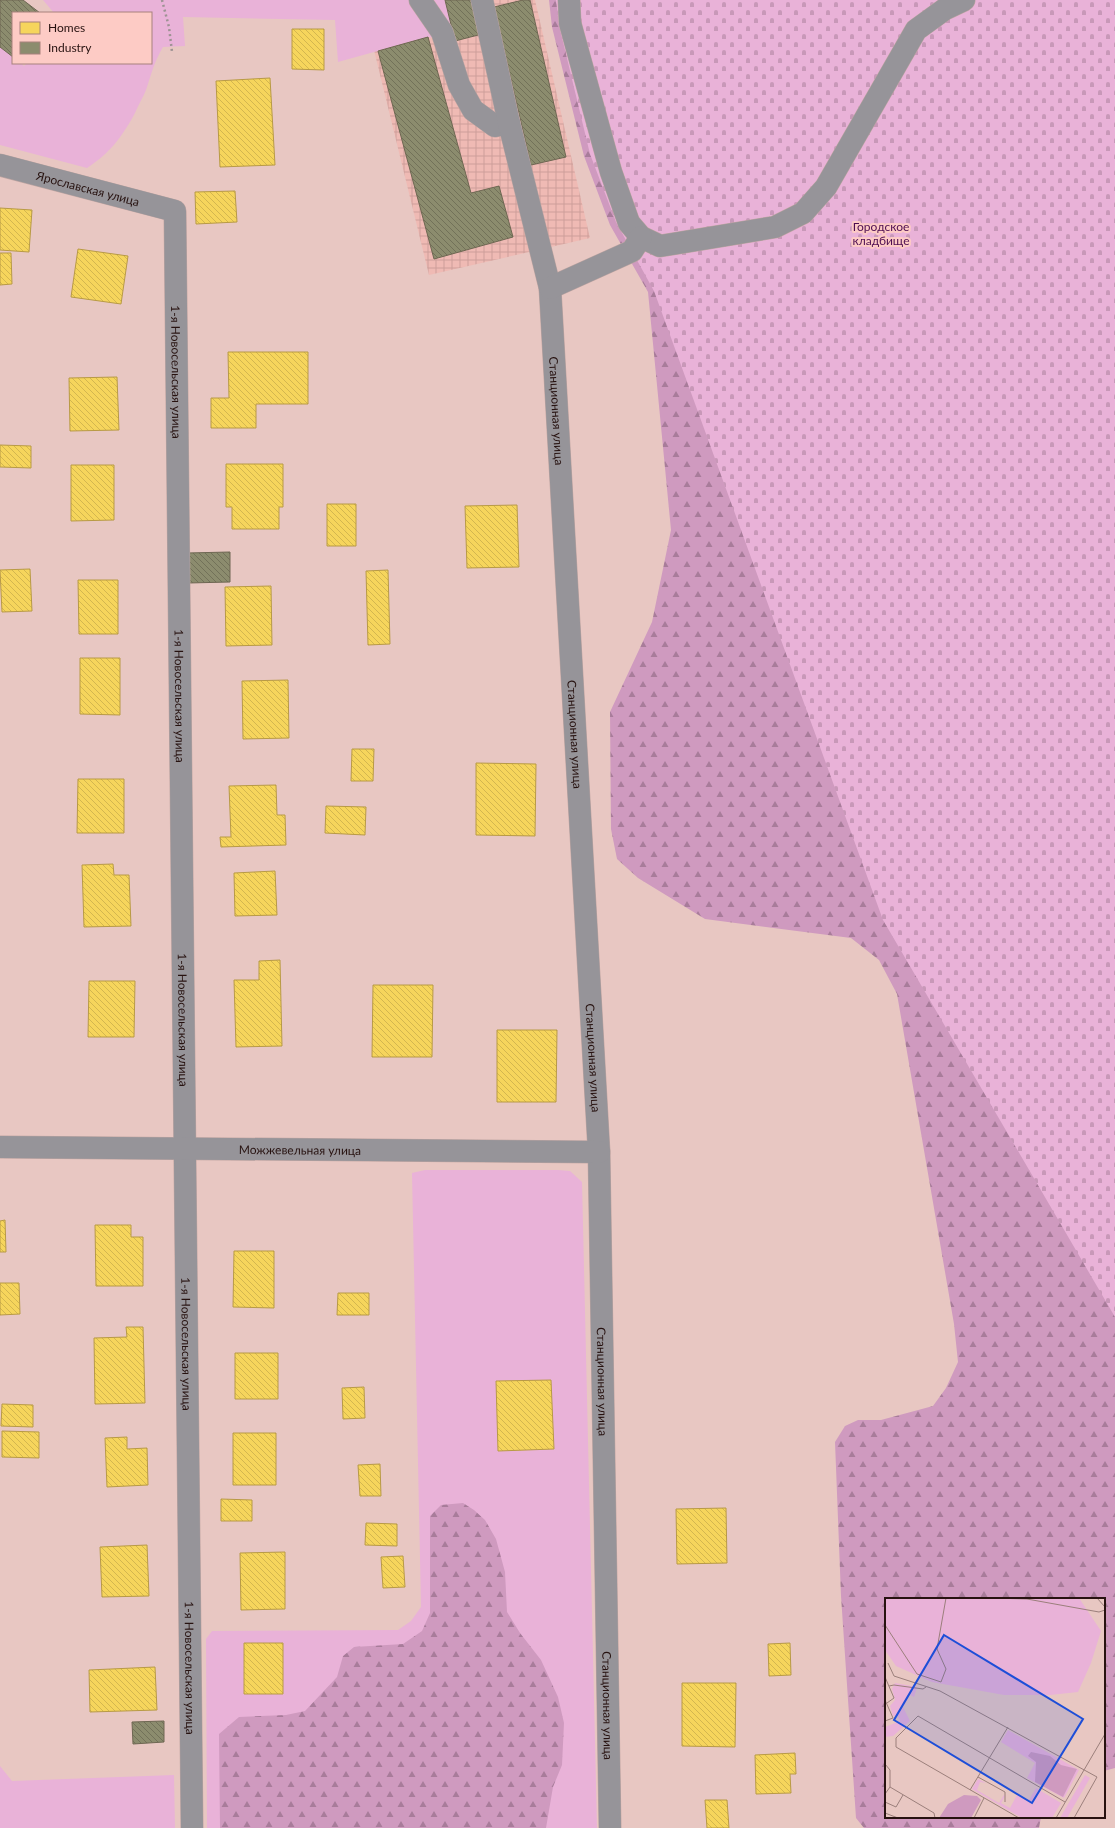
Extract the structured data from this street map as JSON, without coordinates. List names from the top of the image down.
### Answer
{
  "streets": {
    "street": [
      "Ярославская улица",
      "1-я Новосельская улица",
      "Станционная улица",
      "Можжевельная улица"
    ]
  },
  "crossings": [
    ["Ярославская улица", "1-я Новосельская улица"],
    ["1-я Новосельская улица", "Можжевельная улица"],
    ["Станционная улица", "Можжевельная улица"]
  ],
  "parks": ["Городское кладбище"],
  "legend": ["Homes", "Industry"]
}
